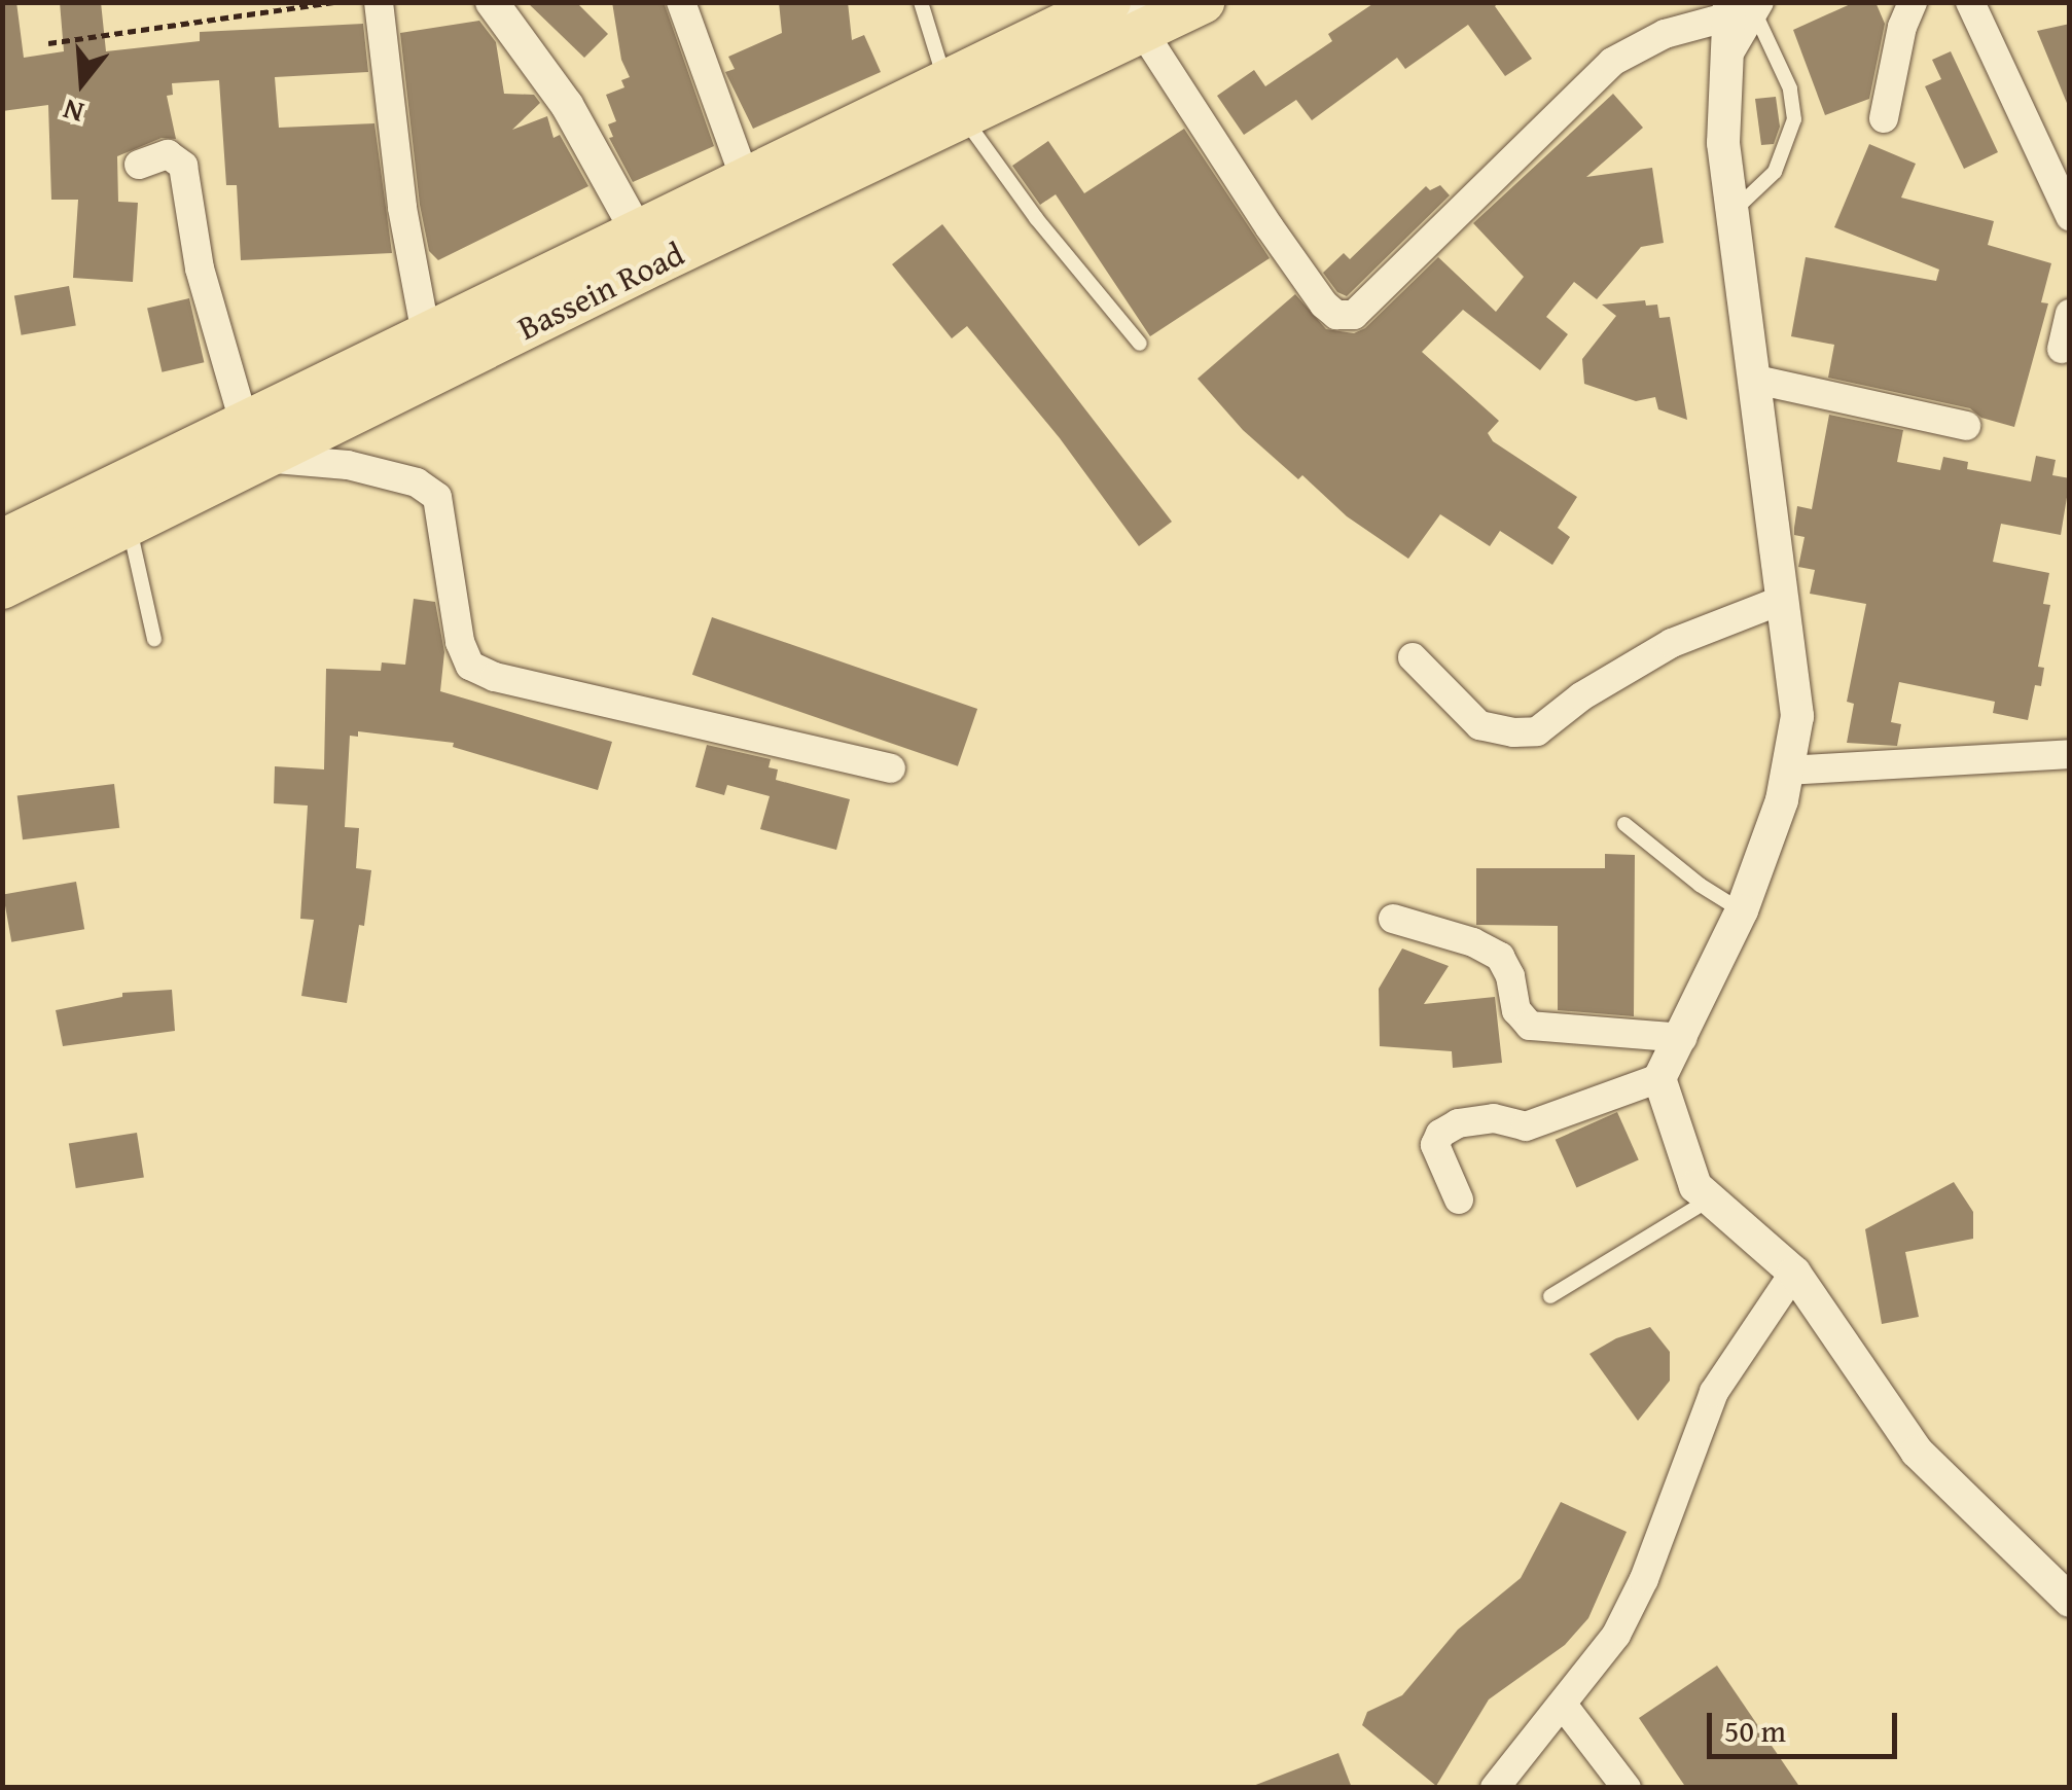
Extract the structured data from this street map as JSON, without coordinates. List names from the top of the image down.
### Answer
{
  "streets": {
    "main road": ["Bassein Road"]
  },
  "scale_bar": "50 m",
  "north": "bottom"
}
